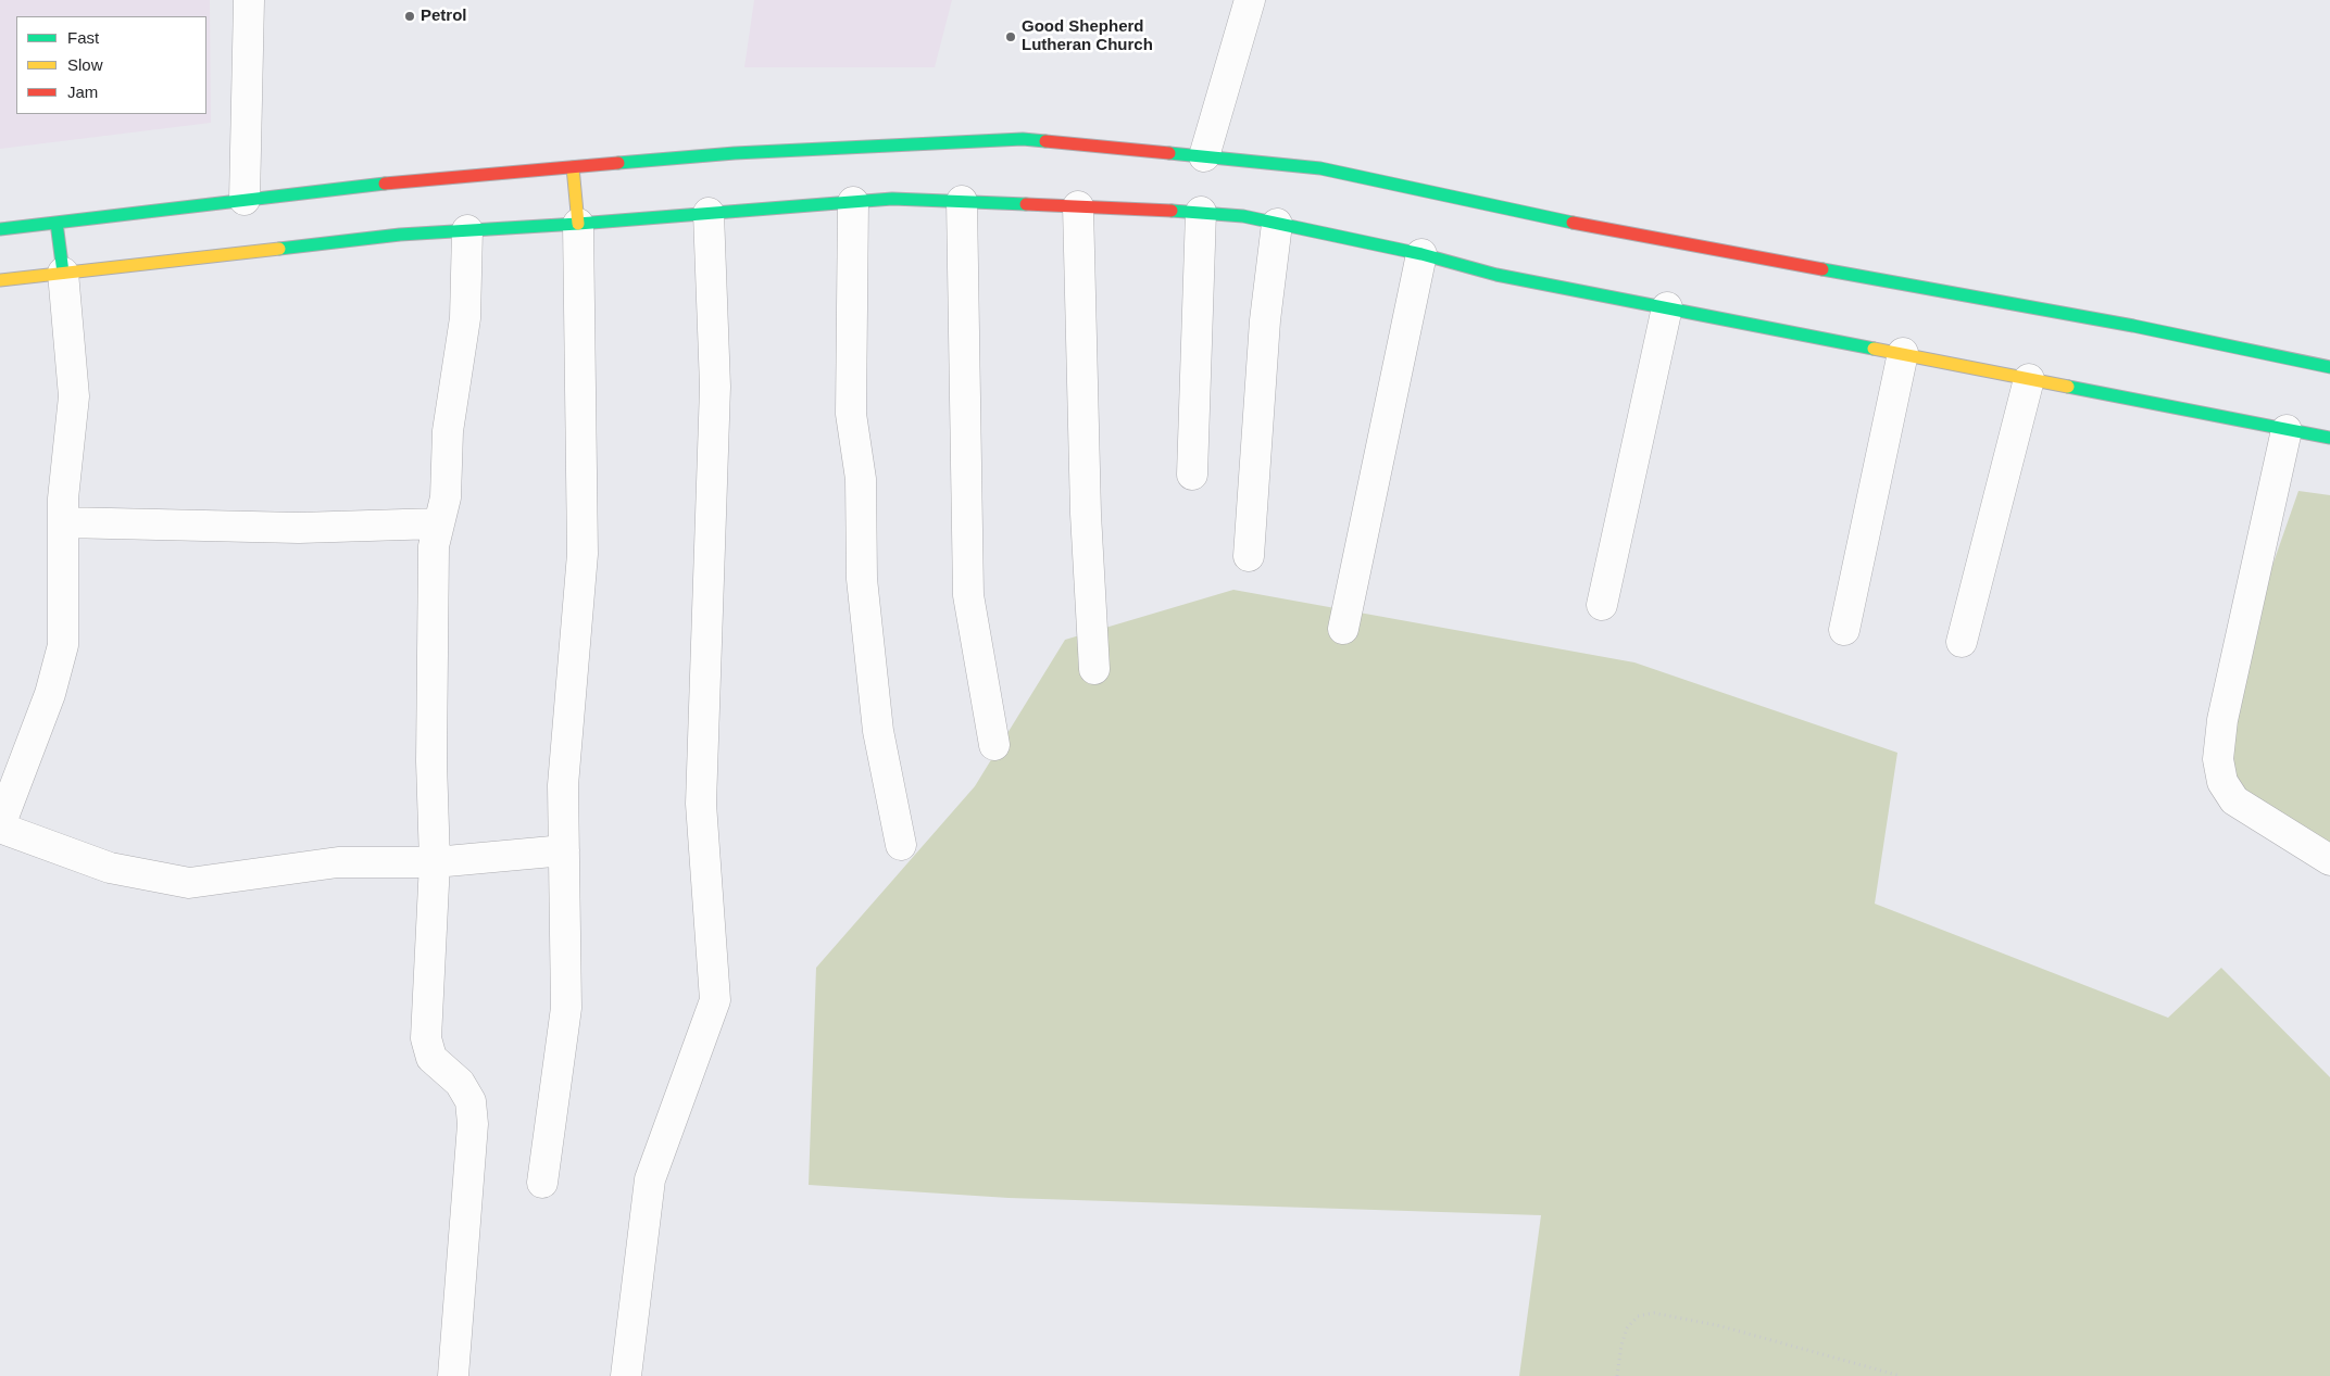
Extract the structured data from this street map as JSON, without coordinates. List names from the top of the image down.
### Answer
{
  "places": ["Petrol", "Good Shepherd Lutheran Church"],
  "legend": ["Fast", "Slow", "Jam"]
}
